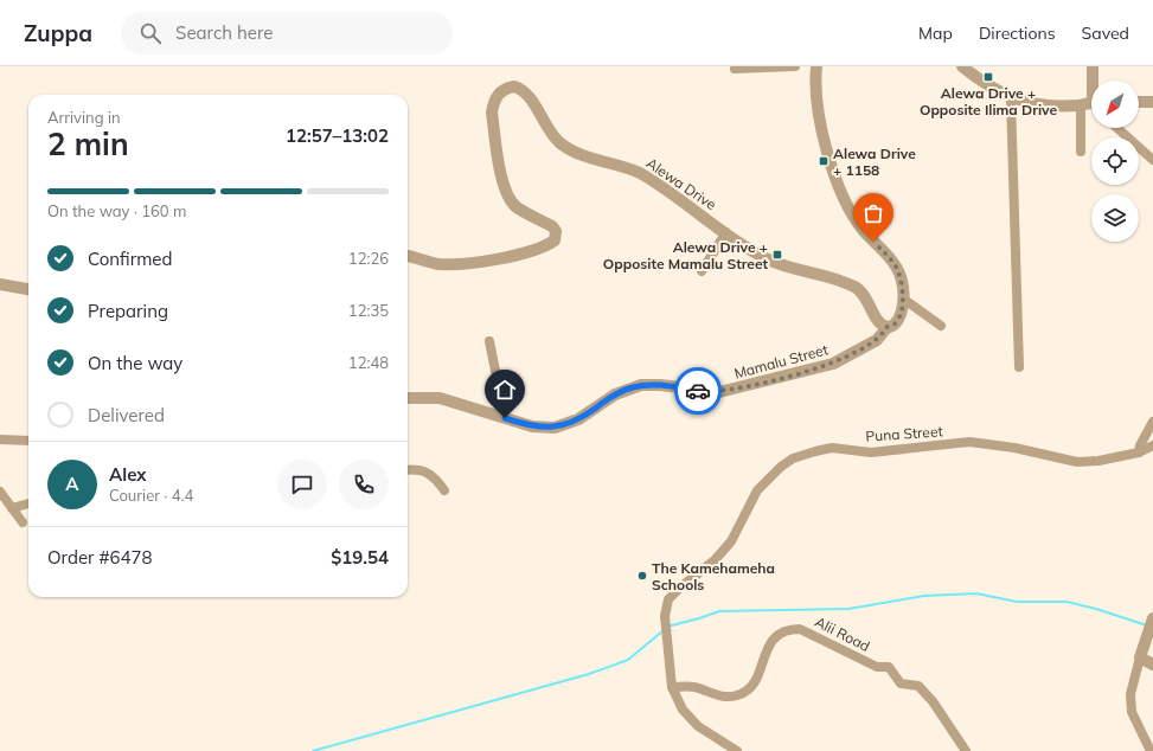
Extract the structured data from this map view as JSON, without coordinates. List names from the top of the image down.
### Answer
{
  "streets": {
    "street": [
      "Alewa Drive",
      "Mamalu Street",
      "Puna Street",
      "Alii Road"
    ]
  },
  "crossings": [
    ["Alewa Drive", "Mamalu Street"],
    ["Puna Street", "Alii Road"]
  ],
  "places": {
    "transit": ["Alewa Drive + Opposite Ilima Drive", "Alewa Drive + 1158", "Alewa Drive + Opposite Mamalu Street"],
    "other": ["The Kamehameha Schools"]
  },
  "north": "bottom left",
  "page": {
    "header": "Zuppa",
    "search": "Search here",
    "nav": ["Map", "Directions", "Saved"],
    "heading": ["2 min", "Arriving in", "12:57–13:02"],
    "panel": [
      "Alex",
      "Courier · 4.4",
      "Order #6478",
      "$19.54"
    ],
    "bar": "On the way · 160 m",
    "list": [
      ["Confirmed", "12:26"],
      ["Preparing", "12:35"],
      ["On the way", "12:48"],
      "Delivered"
    ],
    "round": "A"
  }
}
